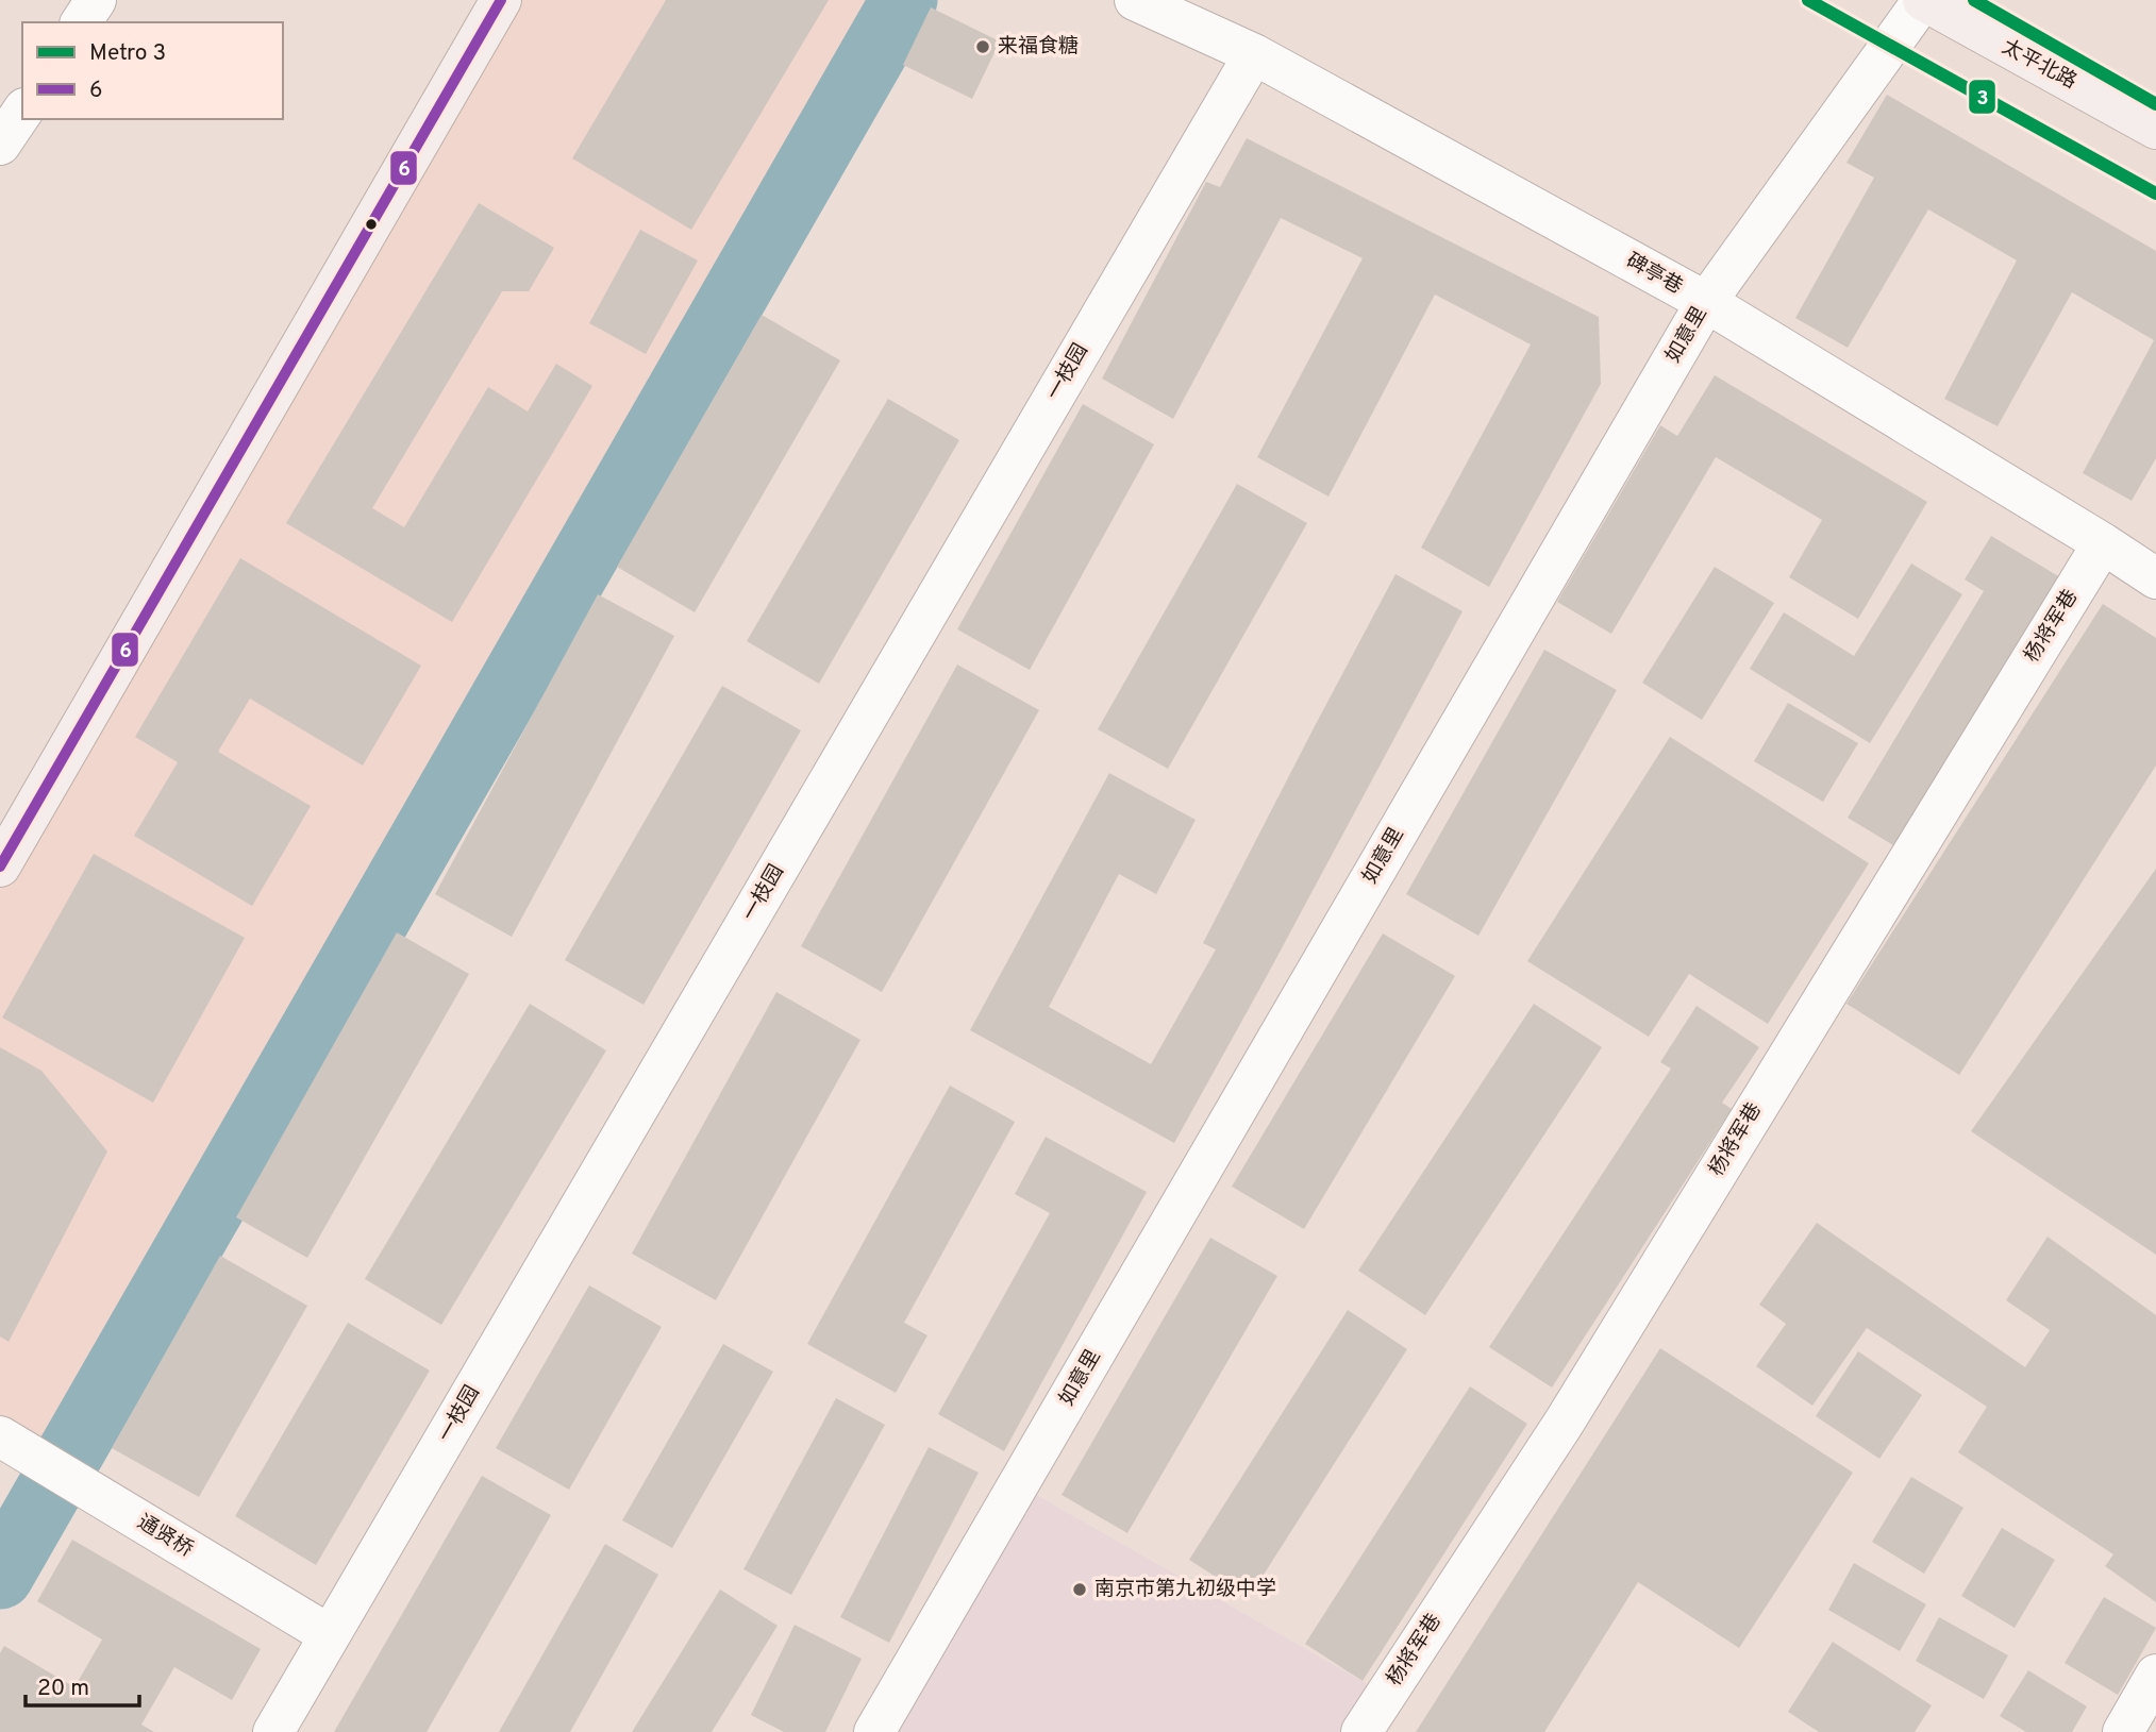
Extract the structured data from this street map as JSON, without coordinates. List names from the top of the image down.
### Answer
{
  "streets": {
    "main road": ["太平北路"],
    "street": [
      "碑亭巷",
      "如意里",
      "一枝园",
      "杨将军巷",
      "通贤桥"
    ]
  },
  "crossings": [
    ["太平北路", "如意里"],
    ["碑亭巷", "如意里"],
    ["碑亭巷", "一枝园"],
    ["碑亭巷", "杨将军巷"],
    ["一枝园", "通贤桥"]
  ],
  "places": ["来福食糖", "南京市第九初级中学"],
  "lines": ["metro line 3", "transit line 6"],
  "legend": ["Metro 3", "6"],
  "scale_bar": "20 m"
}
